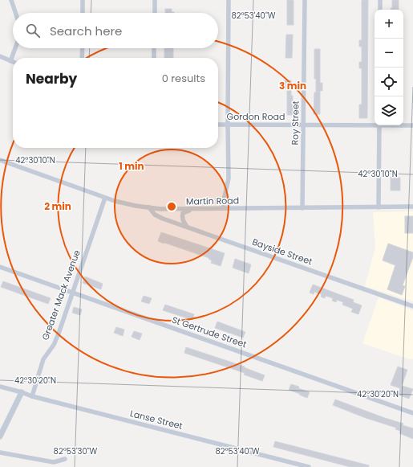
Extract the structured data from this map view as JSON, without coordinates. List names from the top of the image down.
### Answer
{
  "streets": {
    "street": [
      "Gordon Road",
      "Roy Street",
      "Martin Road",
      "Bayside Street",
      "Greater Mack Avenue",
      "St Gertrude Street",
      "Lanse Street"
    ]
  },
  "crossings": [
    ["Gordon Road", "Roy Street"],
    ["Roy Street", "Martin Road"],
    ["Martin Road", "Bayside Street"],
    ["Martin Road", "Greater Mack Avenue"],
    ["Greater Mack Avenue", "St Gertrude Street"],
    ["Greater Mack Avenue", "Lanse Street"]
  ],
  "page": {
    "map_buttons": ["+", "−"],
    "search": "Search here",
    "heading": ["Nearby", "0 results"]
  },
  "coordinates": [
    "82°53'40\"W",
    "42°30'10\"N",
    "42°30'20\"N",
    "82°53'30\"W"
  ],
  "rings": ["3 min", "1 min", "2 min"]
}
